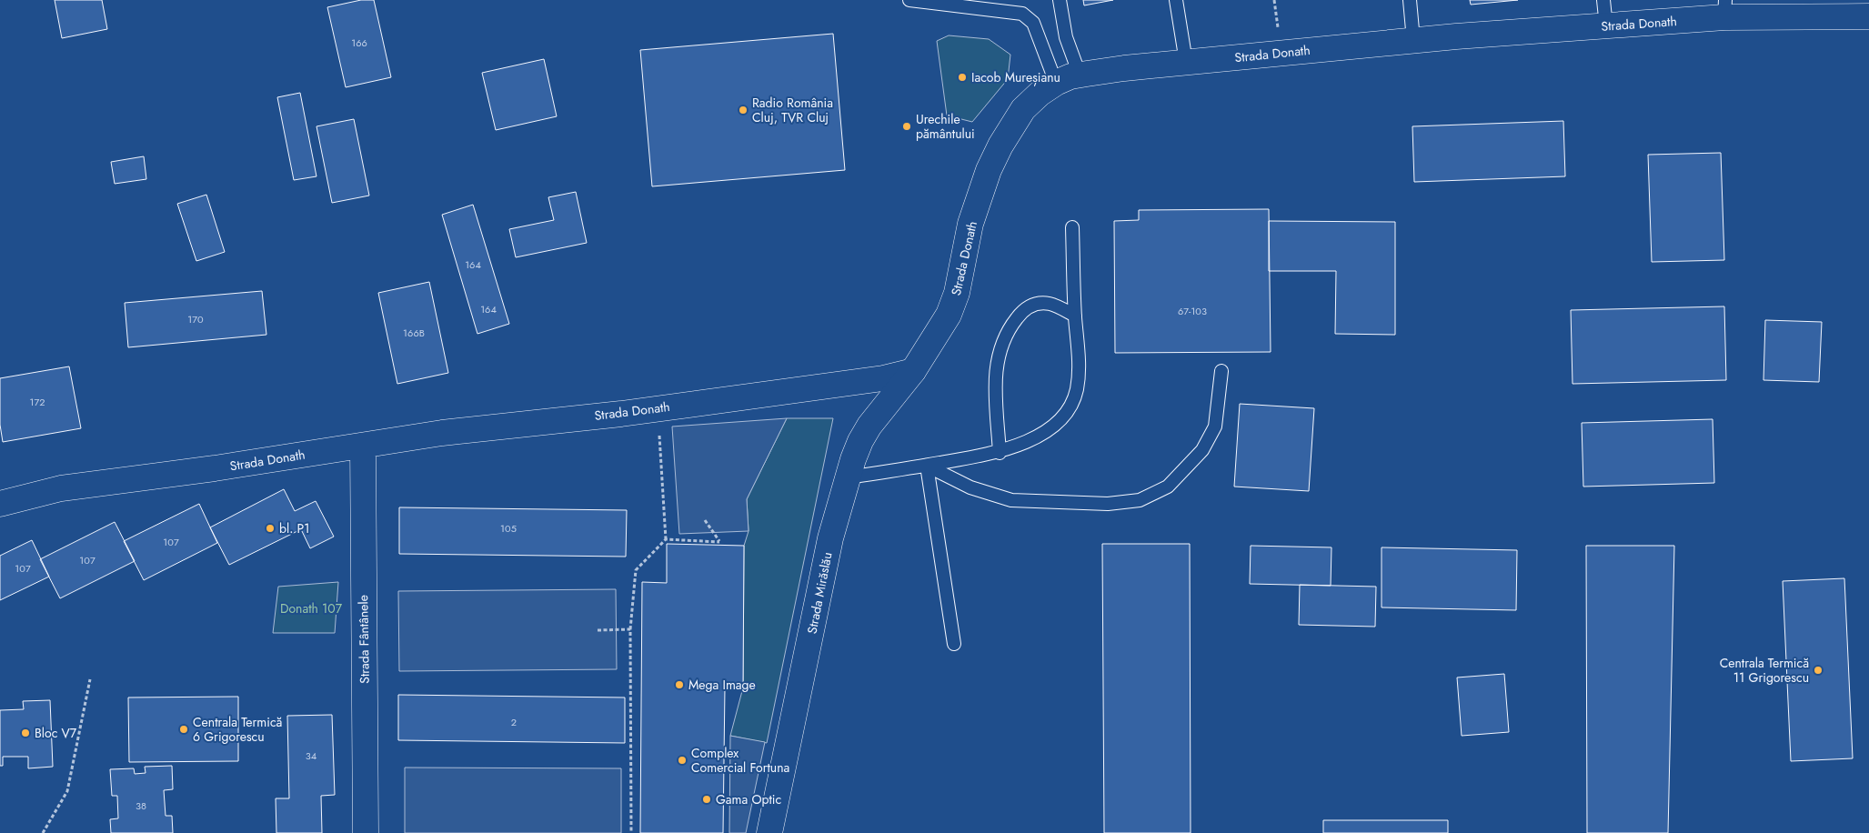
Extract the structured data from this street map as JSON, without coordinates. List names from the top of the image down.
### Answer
{
  "streets": {
    "main road": ["Strada Donath", "Strada Mirăslău", "Strada Fântânele"]
  },
  "crossings": [
    ["Strada Donath", "Strada Mirăslău"],
    ["Strada Donath", "Strada Fântânele"]
  ],
  "parks": ["Donath 107"],
  "places": [
    "Iacob Mureșianu",
    "Radio România Cluj, TVR Cluj",
    "Urechile pământului",
    "bl. P1",
    "Centrala Termică 11 Grigorescu",
    "Mega Image",
    "Centrala Termică 6 Grigorescu",
    "Bloc V7",
    "Complex Comercial Fortuna",
    "Gama Optic"
  ],
  "house_numbers": [
    "166",
    "164",
    "164",
    "67-103",
    "170",
    "166B",
    "172",
    "105",
    "107",
    "107",
    "107",
    "2",
    "34",
    "38"
  ]
}
